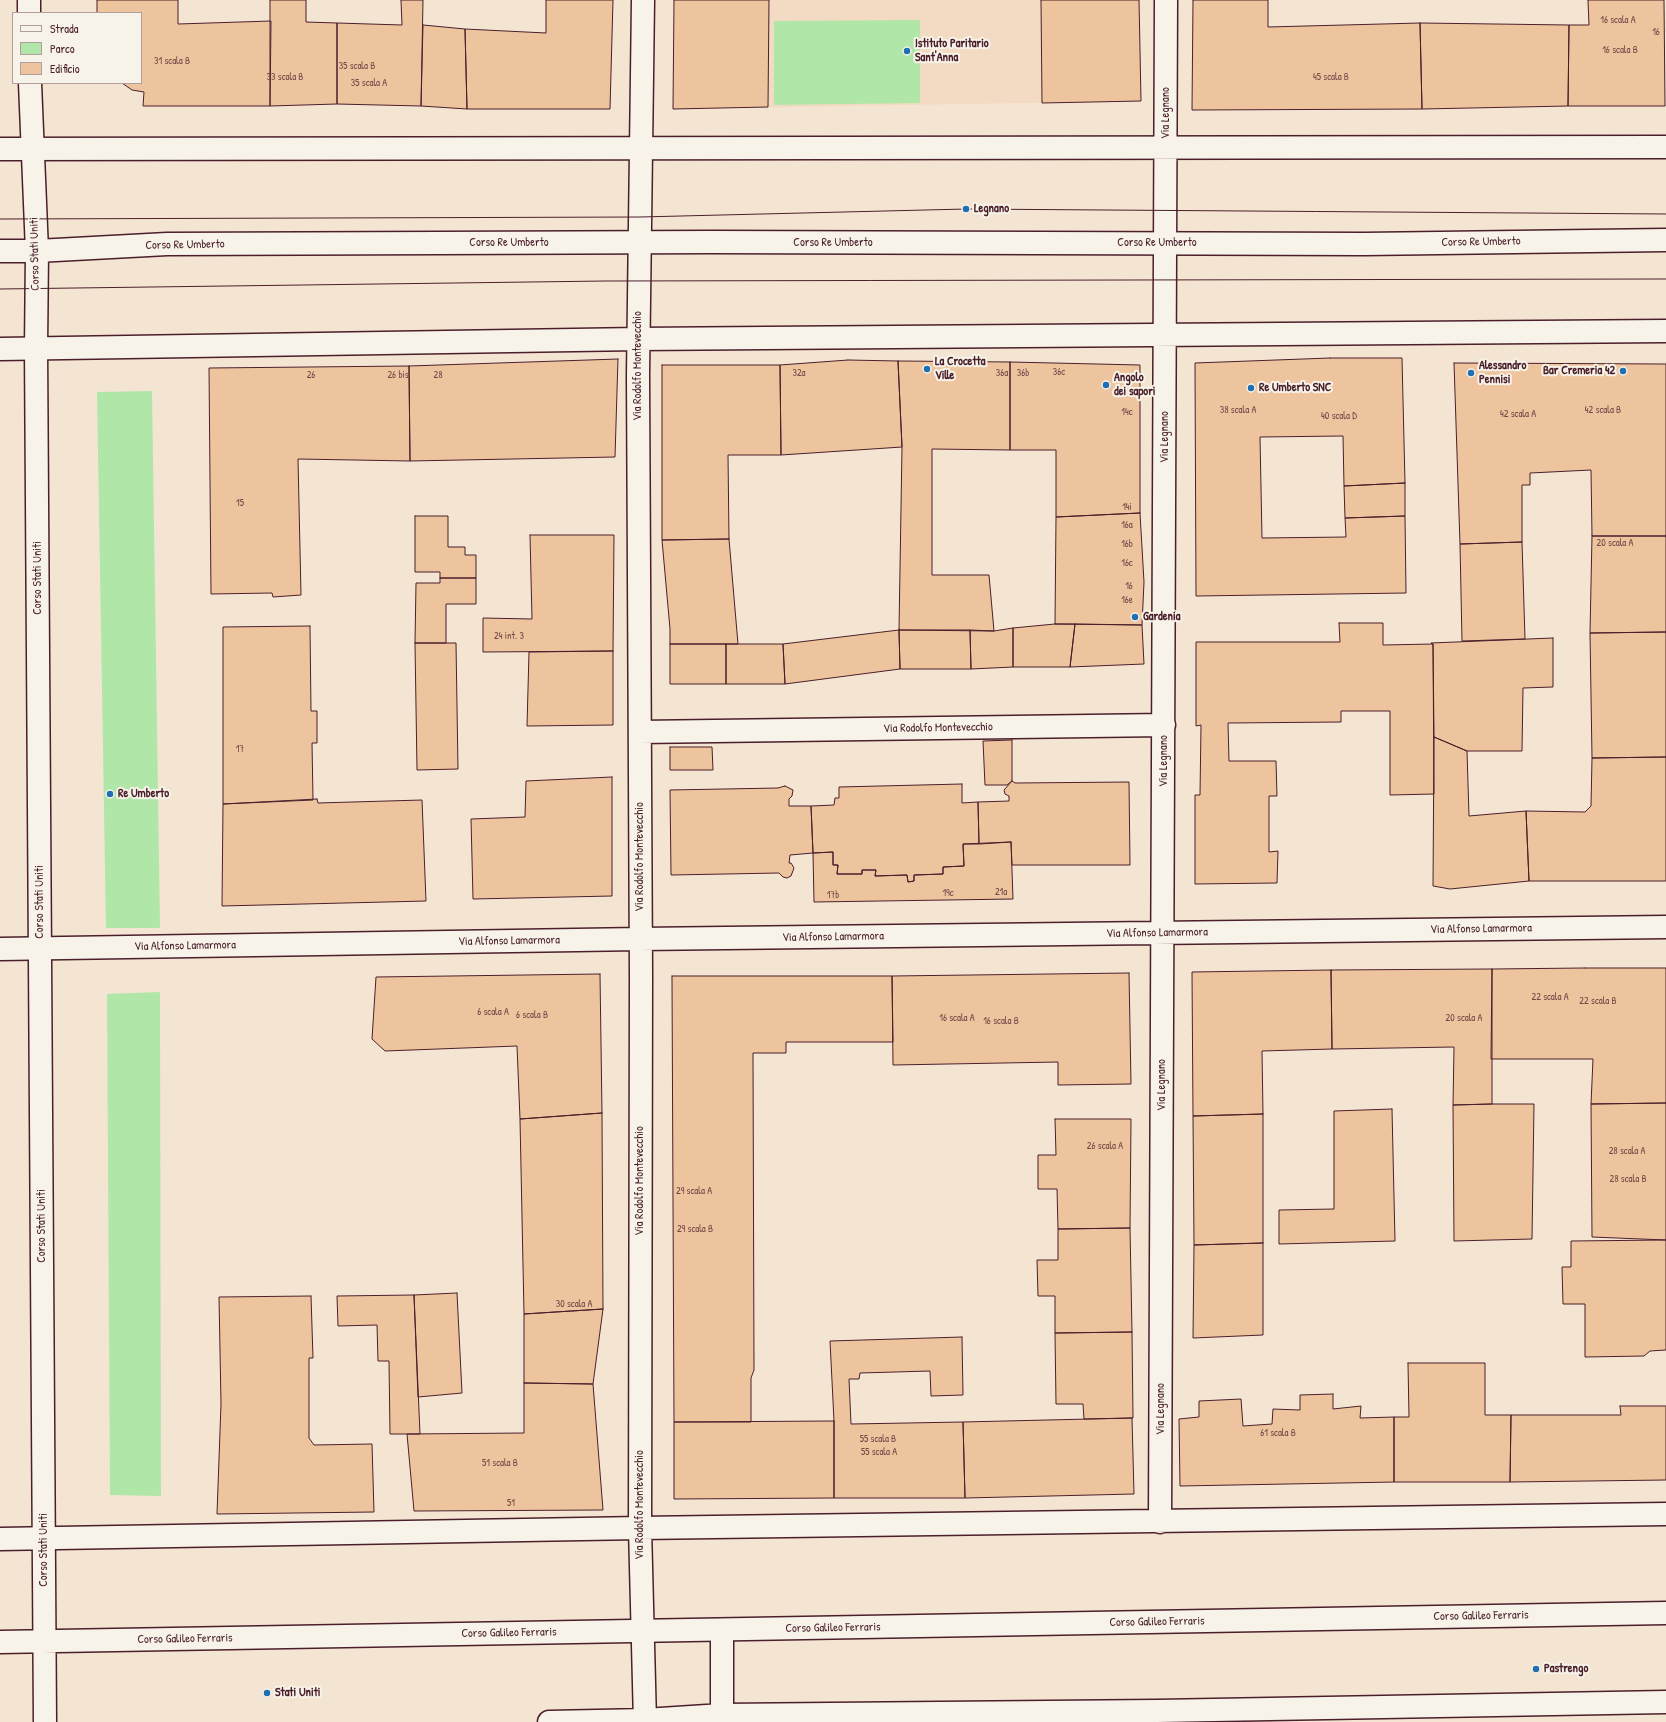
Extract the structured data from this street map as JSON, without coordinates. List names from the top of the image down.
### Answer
{
  "streets": {
    "street": [
      "Via Legnano",
      "Corso Re Umberto",
      "Corso Stati Uniti",
      "Via Rodolfo Montevecchio",
      "Via Alfonso Lamarmora",
      "Corso Galileo Ferraris"
    ]
  },
  "crossings": [
    ["Via Legnano", "Corso Re Umberto"],
    ["Via Legnano", "Via Rodolfo Montevecchio"],
    ["Via Legnano", "Via Alfonso Lamarmora"],
    ["Corso Re Umberto", "Corso Stati Uniti"],
    ["Corso Re Umberto", "Via Rodolfo Montevecchio"],
    ["Corso Stati Uniti", "Via Alfonso Lamarmora"],
    ["Corso Stati Uniti", "Corso Galileo Ferraris"],
    ["Via Rodolfo Montevecchio", "Via Alfonso Lamarmora"],
    ["Via Rodolfo Montevecchio", "Corso Galileo Ferraris"]
  ],
  "places": [
    "Istituto Paritario Sant'Anna",
    "Legnano",
    "La Crocetta Ville",
    "Bar Cremeria 42",
    "Alessandro Pennisi",
    "Angolo dei sapori",
    "Re Umberto SNC",
    "Gardenia",
    "Re Umberto",
    "Pastrengo",
    "Stati Uniti"
  ],
  "house_numbers": [
    "16 scala A",
    "16",
    "16 scala B",
    "31 scala B",
    "35 scala B",
    "33 scala B",
    "45 scala B",
    "35 scala A",
    "36c",
    "32a",
    "36a",
    "36b",
    "26",
    "26 bis",
    "28",
    "38 scala A",
    "42 scala B",
    "14c",
    "42 scala A",
    "40 scala D",
    "15",
    "14i",
    "16a",
    "20 scala A",
    "16b",
    "16c",
    "16",
    "16e",
    "24 int. 3",
    "17",
    "21a",
    "19c",
    "17b",
    "22 scala A",
    "22 scala B",
    "6 scala A",
    "6 scala B",
    "16 scala A",
    "20 scala A",
    "16 scala B",
    "26 scala A",
    "28 scala A",
    "28 scala B",
    "29 scala A",
    "29 scala B",
    "30 scala A",
    "61 scala B",
    "55 scala B",
    "55 scala A",
    "51 scala B",
    "51"
  ],
  "legend": ["Strada", "Parco", "Edificio"]
}
